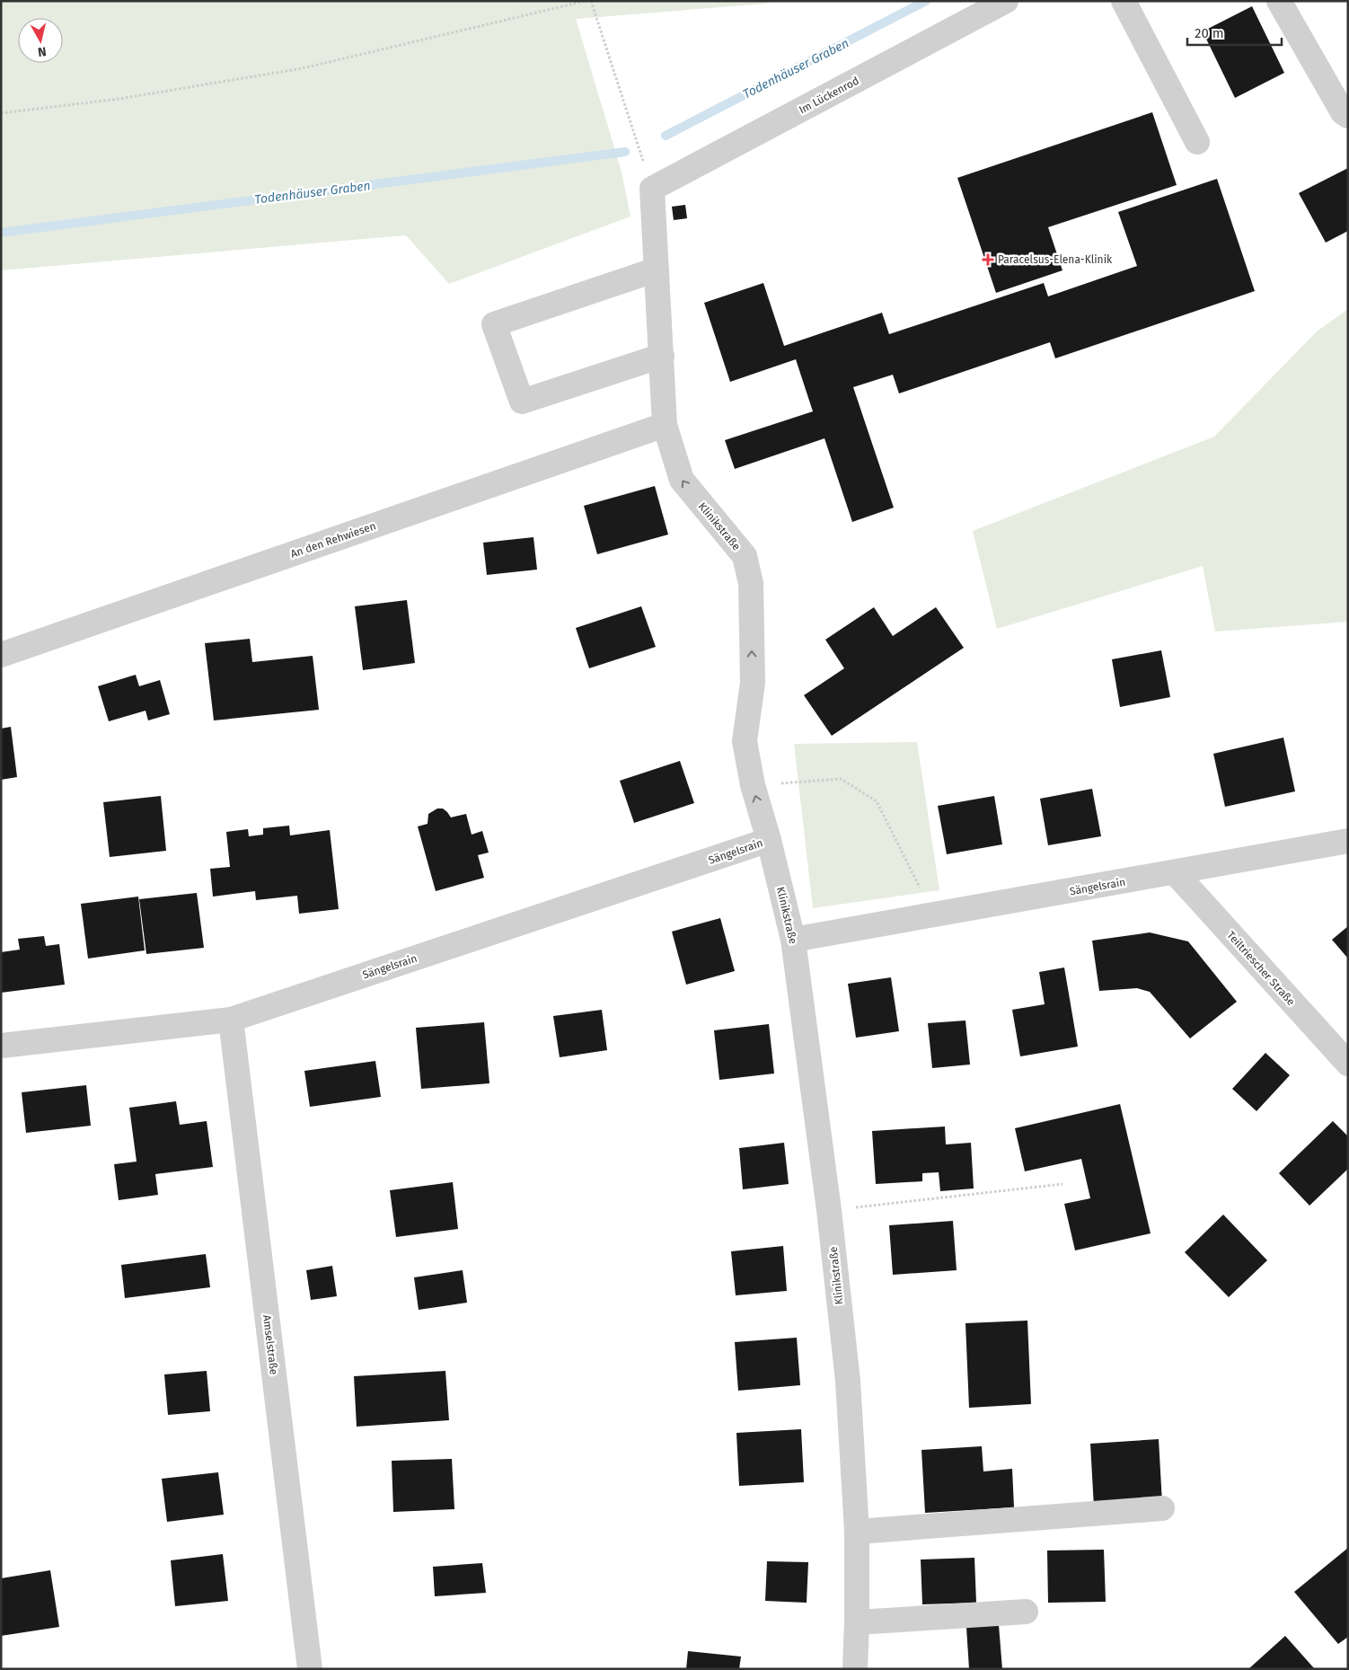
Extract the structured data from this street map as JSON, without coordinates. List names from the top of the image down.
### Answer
{
  "streets": {
    "street": [
      "Im Lückenrod",
      "Klinikstraße",
      "An den Rehwiesen",
      "Sängelsrain",
      "Teiltriescher Straße",
      "Amselstraße"
    ]
  },
  "crossings": [
    ["Im Lückenrod", "Klinikstraße"],
    ["Klinikstraße", "An den Rehwiesen"],
    ["Klinikstraße", "Sängelsrain"],
    ["Sängelsrain", "Teiltriescher Straße"],
    ["Sängelsrain", "Amselstraße"]
  ],
  "water": ["Todenhäuser Graben"],
  "places": {
    "health": ["Paracelsus-Elena-Klinik"]
  },
  "scale_bar": "20 m",
  "north": "bottom"
}
